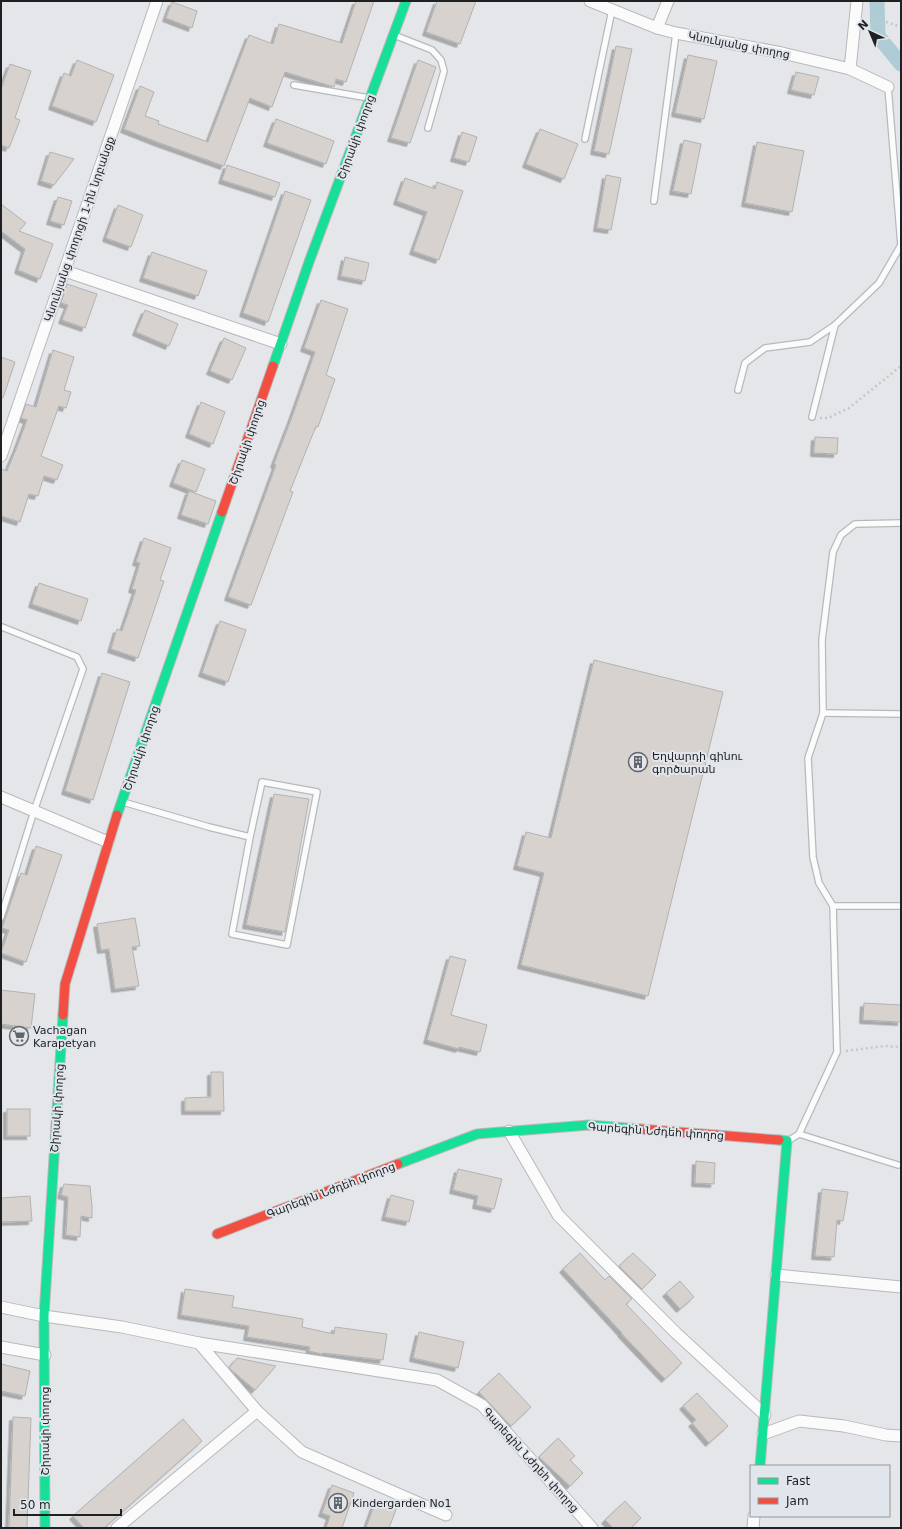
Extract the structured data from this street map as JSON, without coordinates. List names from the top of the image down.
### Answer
{
  "streets": {
    "street": [
      "Կնունյանց փողոց",
      "Շիրակի փողոց",
      "Կնունյանց փողոցի 1-ին նրբանցք",
      "Գարեգին Նժդեհ փողոց"
    ]
  },
  "crossings": [
    ["Շիրակի փողոց", "Գարեգին Նժդեհ փողոց"]
  ],
  "places": {
    "building": ["Եղվարդի գինու գործարան", "Kindergarden No1"],
    "supermarket": ["Vachagan Karapetyan"]
  },
  "legend": ["Fast", "Jam"],
  "scale_bar": "50 m",
  "north": "top left"
}
